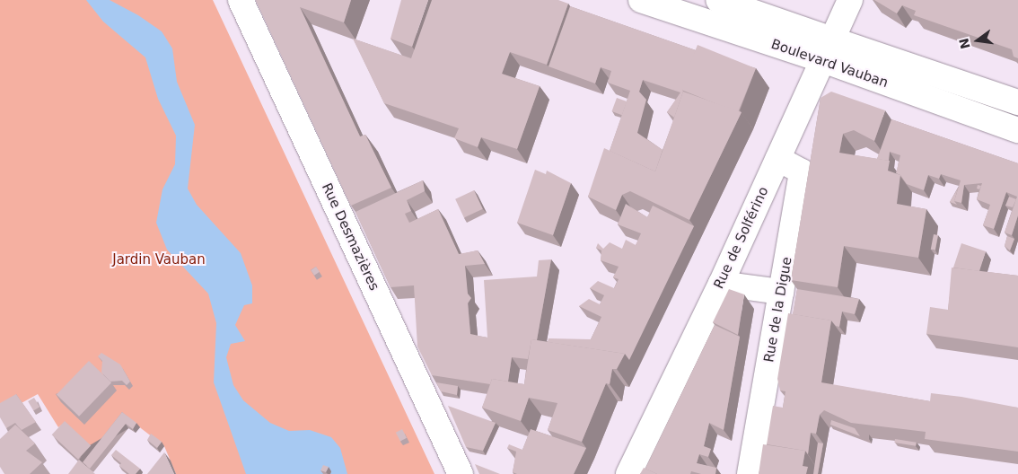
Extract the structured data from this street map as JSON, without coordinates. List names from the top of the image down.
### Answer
{
  "streets": {
    "main road": [
      "Boulevard Vauban",
      "Rue Desmazières",
      "Rue de Solférino",
      "Rue de la Digue"
    ]
  },
  "crossings": [
    ["Boulevard Vauban", "Rue de Solférino"],
    ["Rue de Solférino", "Rue de la Digue"]
  ],
  "parks": ["Jardin Vauban"],
  "north": "left"
}
